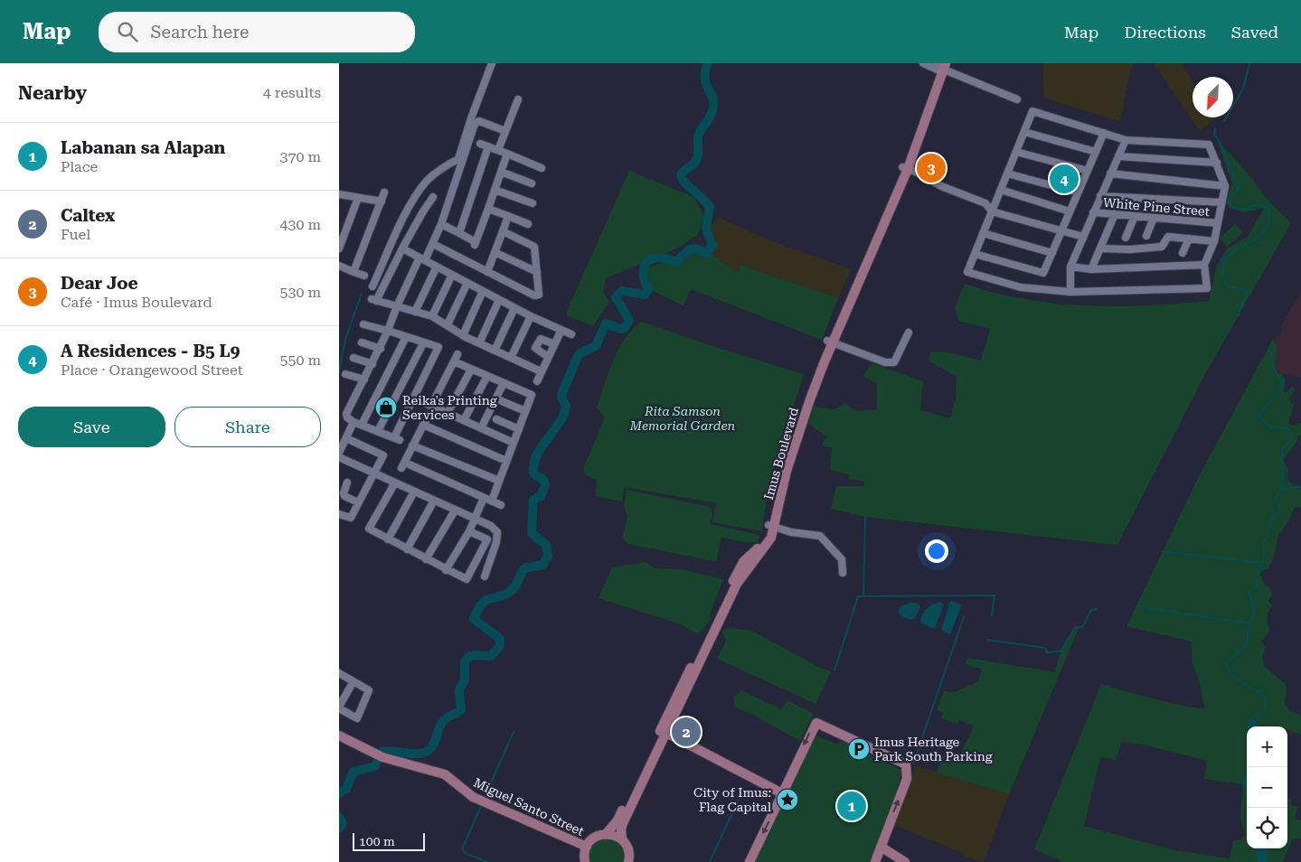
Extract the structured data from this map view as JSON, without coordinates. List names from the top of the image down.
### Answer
{
  "streets": {
    "main road": ["Imus Boulevard", "Miguel Santo Street"],
    "street": ["White Pine Street"]
  },
  "parks": ["Rita Samson Memorial Garden"],
  "places": {
    "shop": ["Reika's Printing Services"],
    "parking": ["Imus Heritage Park South Parking"],
    "place": ["City of Imus: Flag Capital"]
  },
  "scale_bar": "100 m",
  "north": "bottom left",
  "page": {
    "header": "Map",
    "search": "Search here",
    "nav": ["Map", "Directions", "Saved"],
    "heading": ["Nearby", "4 results"],
    "list": [
      {
        "mark": "1",
        "name": "Labanan sa Alapan",
        "note": "Place",
        "value": "370 m"
      },
      {
        "mark": "2",
        "name": "Caltex",
        "note": "Fuel",
        "value": "430 m"
      },
      {
        "mark": "3",
        "name": "Dear Joe",
        "note": "Café · Imus Boulevard",
        "value": "530 m"
      },
      {
        "mark": "4",
        "name": "A Residences - B5 L9",
        "note": "Place · Orangewood Street",
        "value": "550 m"
      }
    ],
    "pins": [
      "3",
      "4",
      "2",
      "1"
    ],
    "buttons": ["Save", "Share"],
    "map_buttons": ["+", "−"],
    "scale": "100 m"
  }
}
